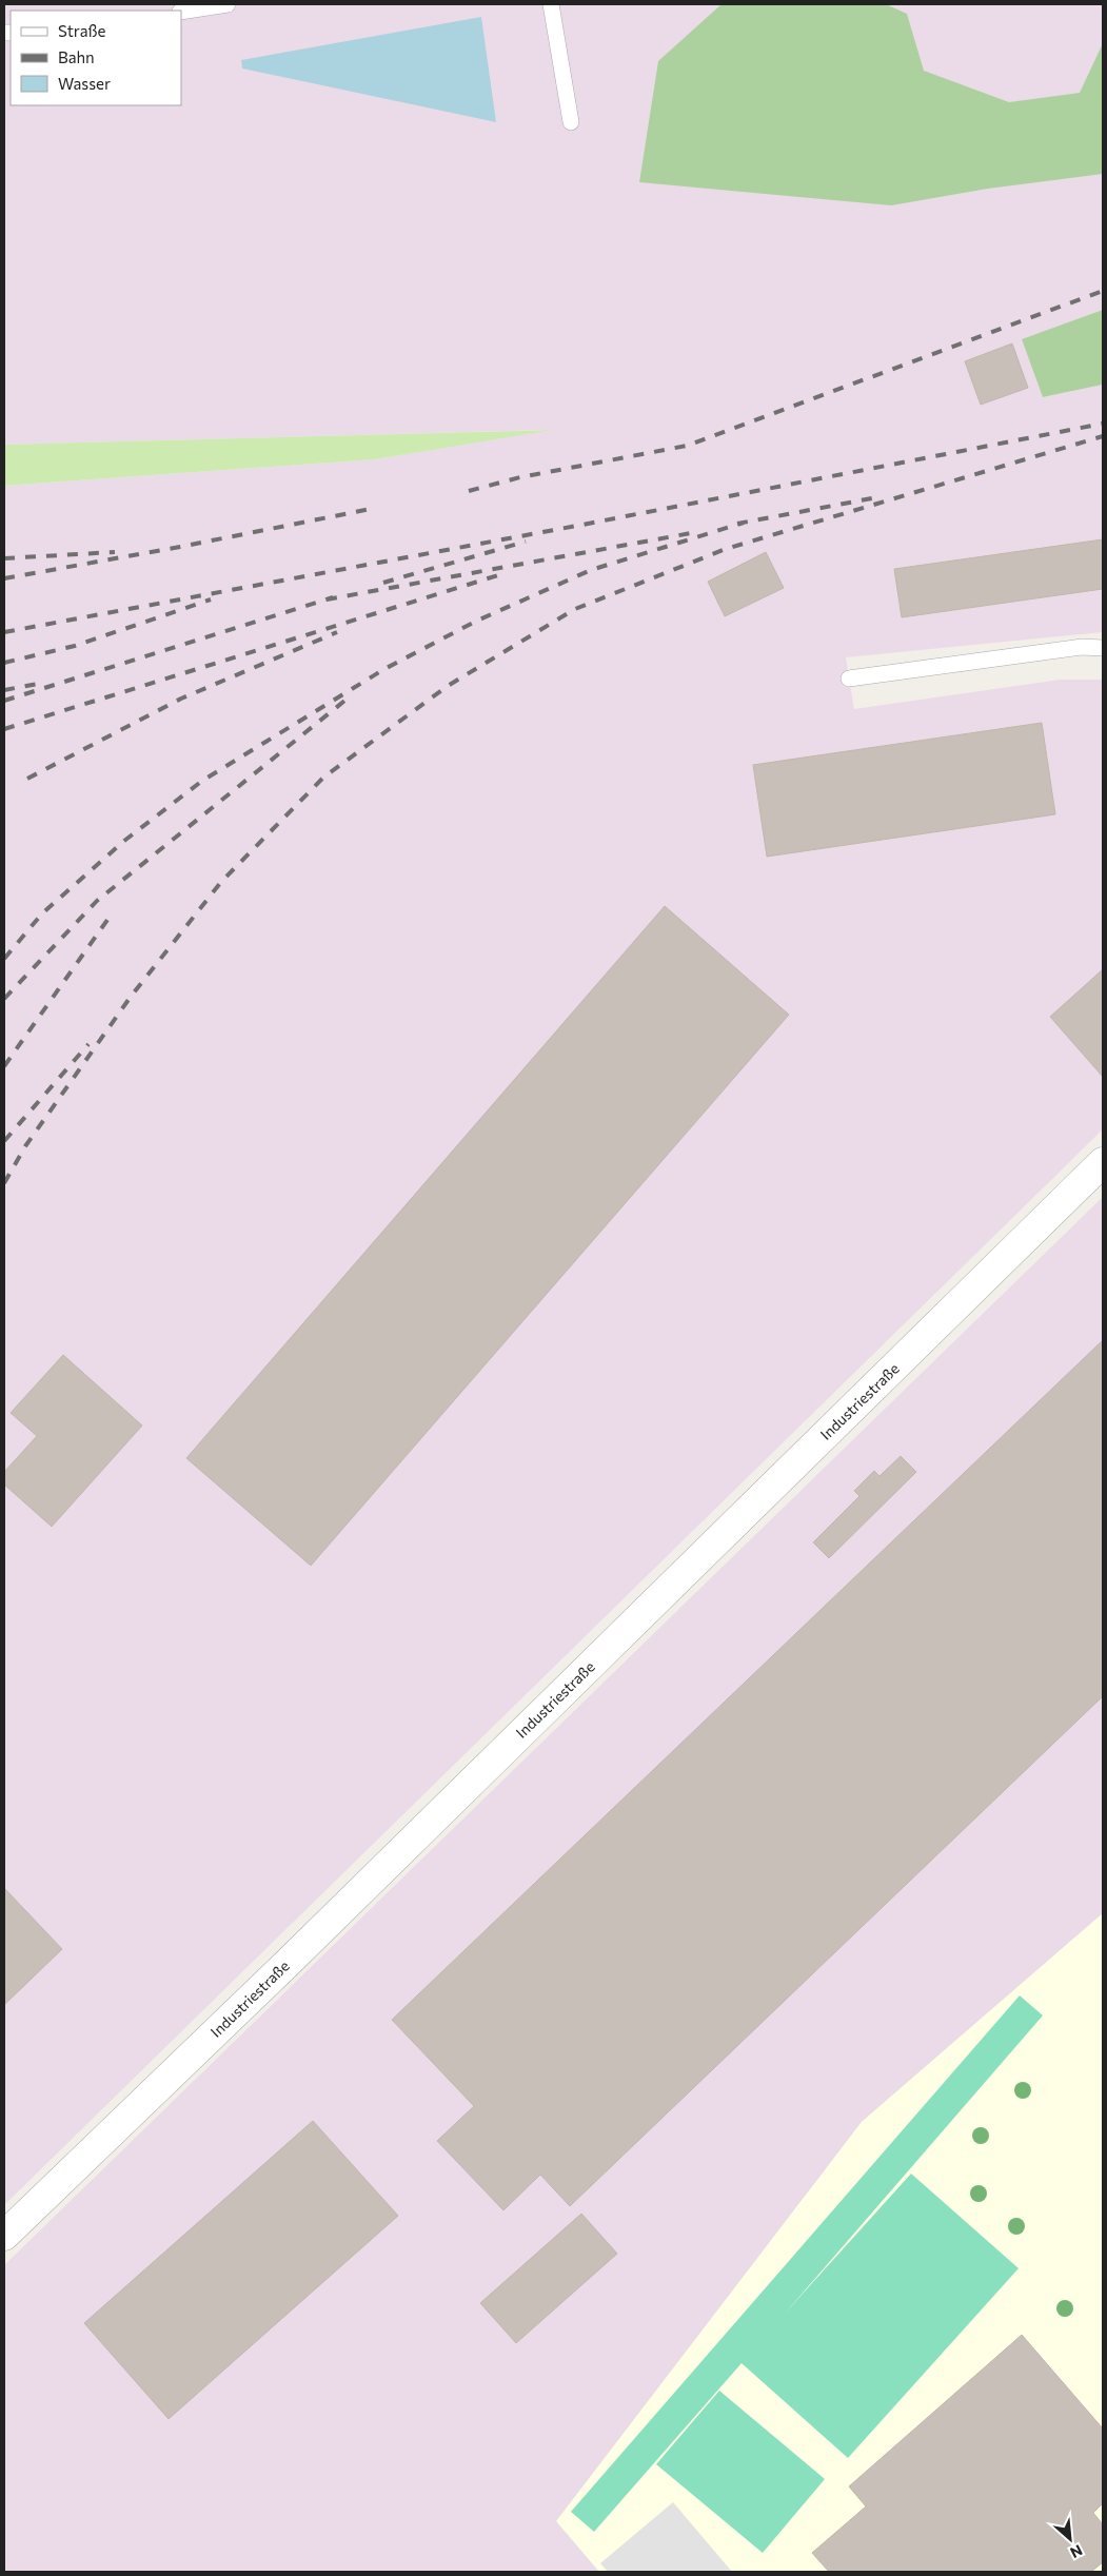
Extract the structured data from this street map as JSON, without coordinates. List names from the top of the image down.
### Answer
{
  "streets": {
    "street": ["Industriestraße"]
  },
  "legend": ["Straße", "Bahn", "Wasser"],
  "north": "bottom right"
}
